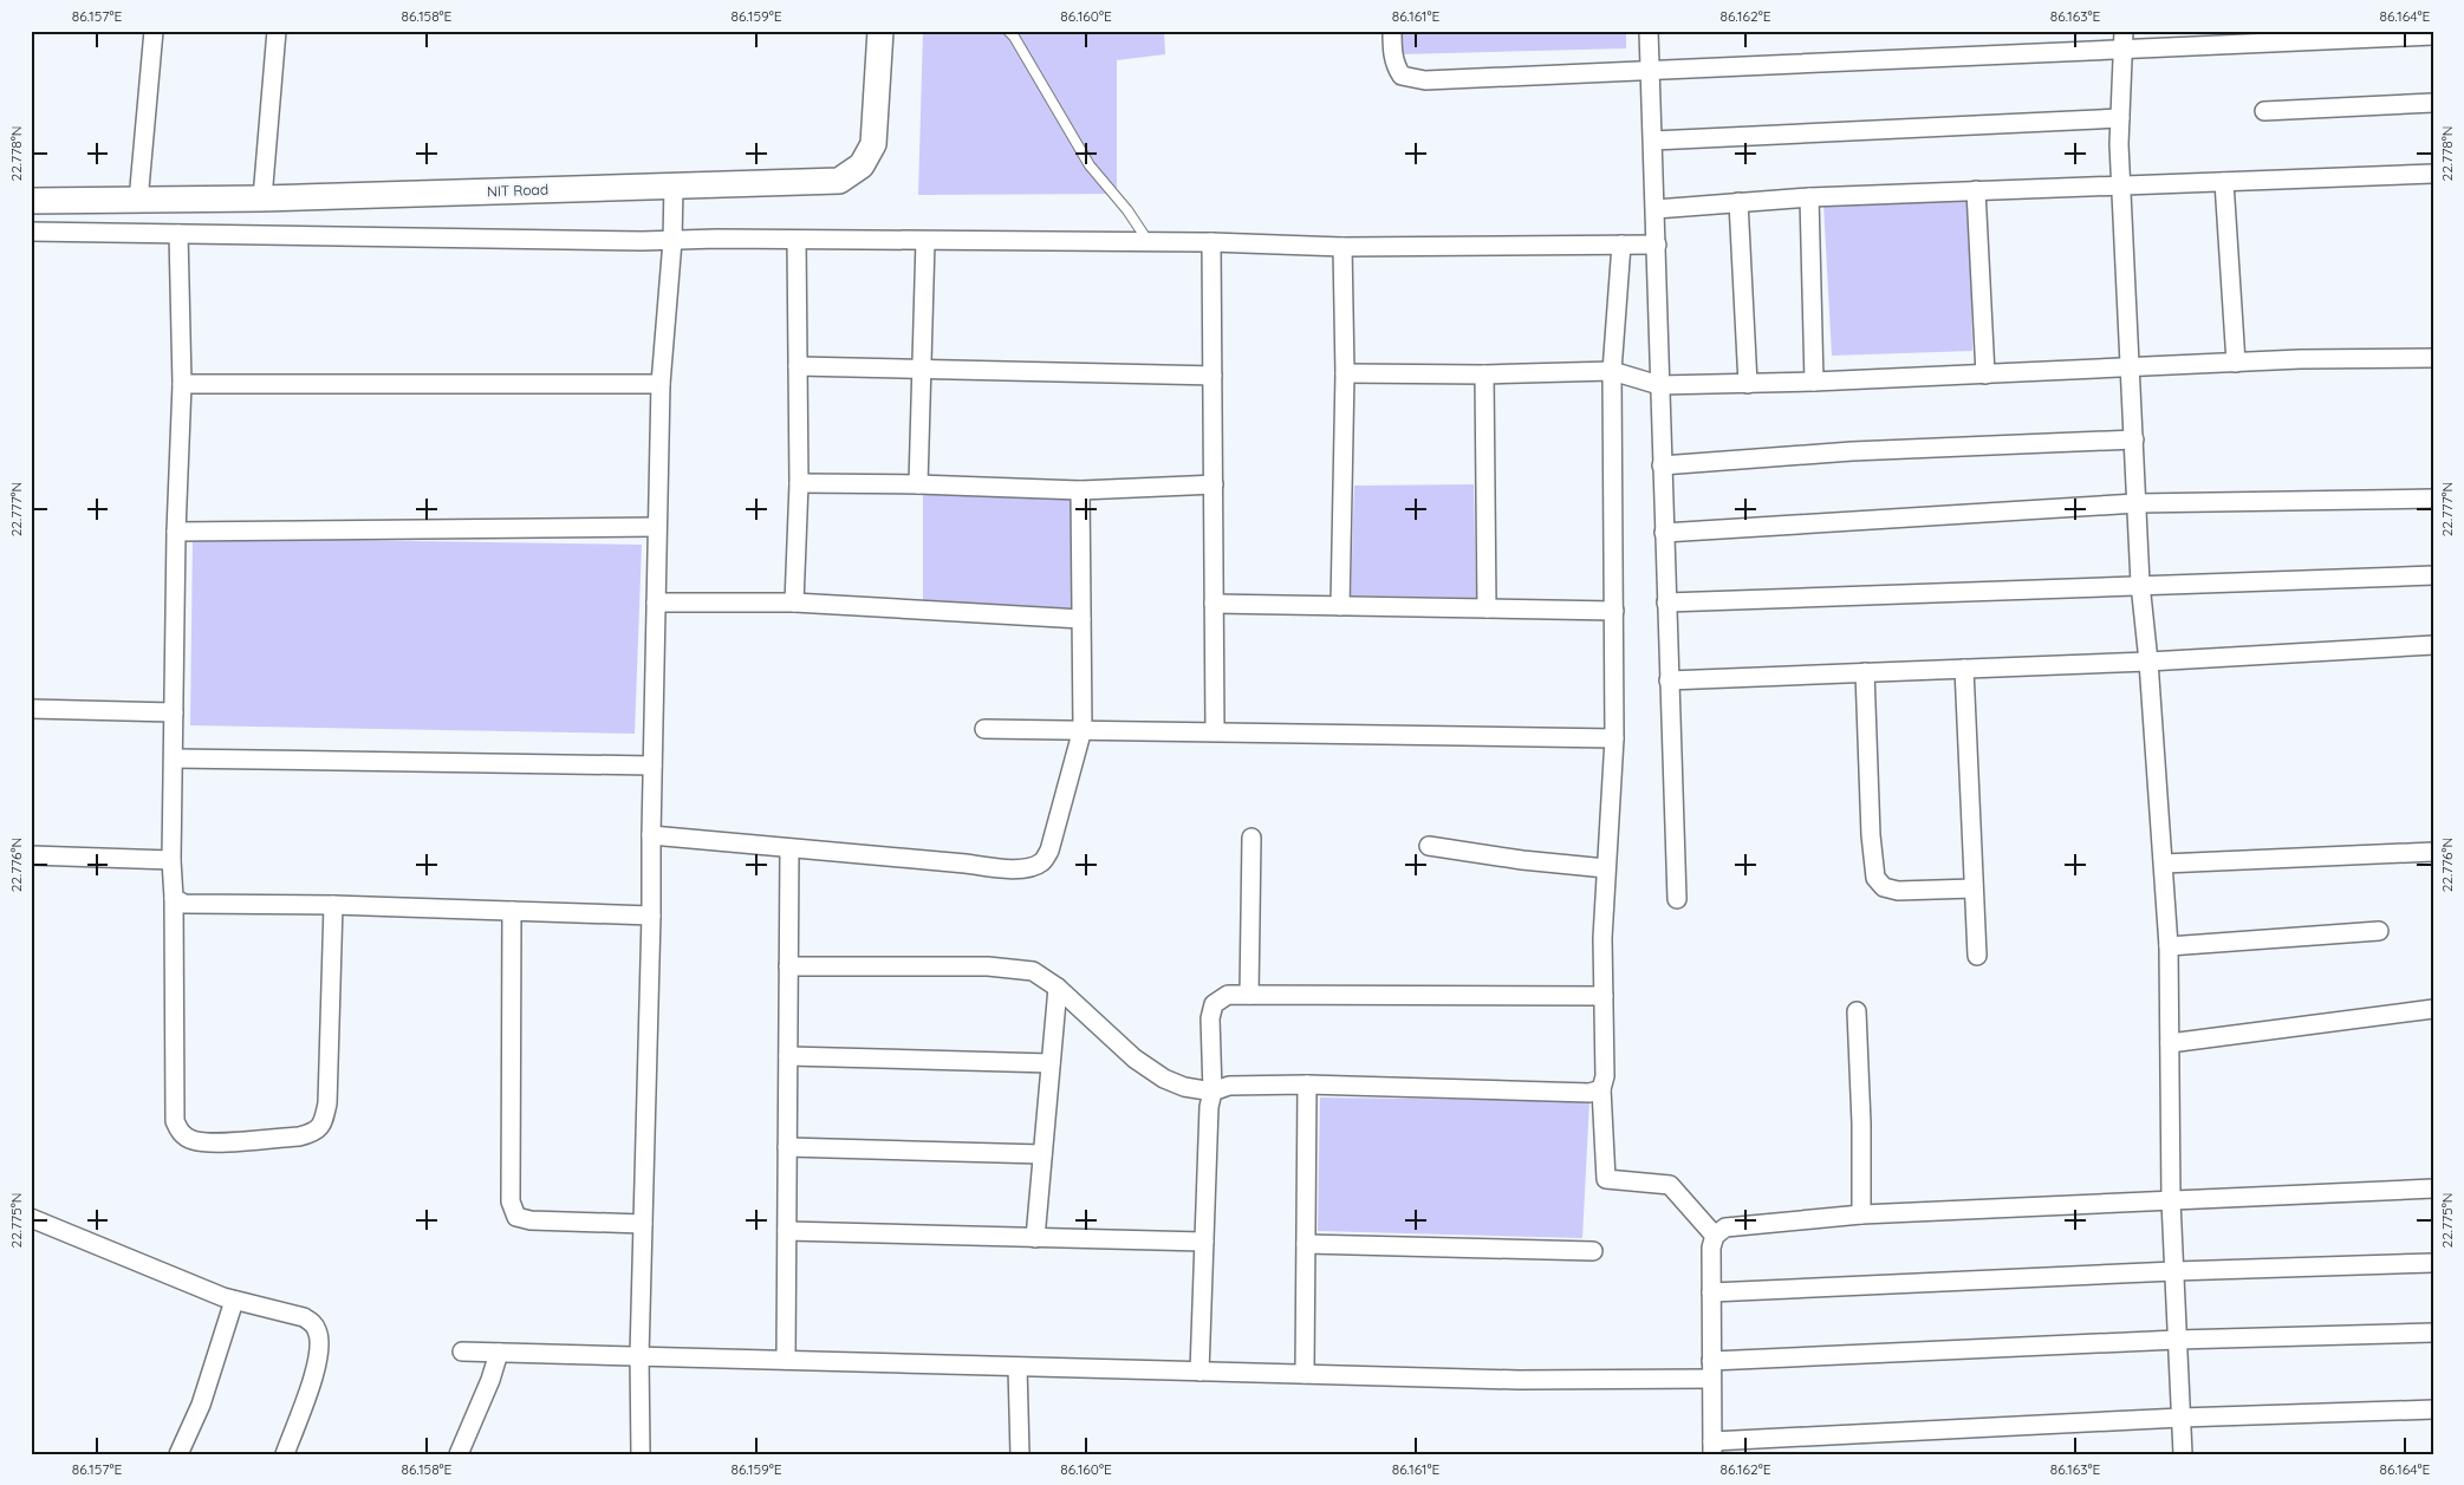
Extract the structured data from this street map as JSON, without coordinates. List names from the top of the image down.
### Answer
{
  "streets": {
    "main road": ["NIT Road"]
  },
  "coordinates": [
    "86.157°E",
    "86.158°E",
    "86.159°E",
    "86.160°E",
    "86.161°E",
    "86.162°E",
    "86.163°E",
    "86.164°E",
    "22.778°N",
    "22.777°N",
    "22.776°N",
    "22.775°N"
  ]
}
